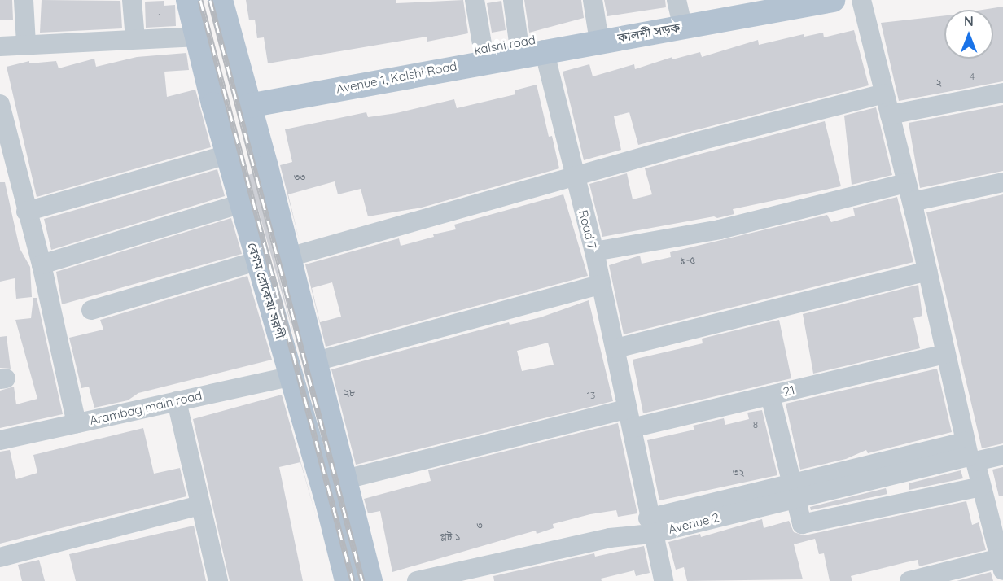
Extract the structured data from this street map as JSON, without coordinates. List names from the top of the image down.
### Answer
{
  "streets": {
    "main road": [
      "কালশী সড়ক",
      "kalshi road",
      "Avenue 1, Kalshi Road",
      "বেগম রোকেয়া সরণী"
    ],
    "street": [
      "Road 7",
      "21",
      "Arambag main road",
      "Avenue 2"
    ]
  },
  "crossings": [
    ["কালশী সড়ক", "kalshi road"],
    ["কালশী সড়ক", "Avenue 1, Kalshi Road"],
    ["কালশী সড়ক", "Road 7"],
    ["kalshi road", "Avenue 1, Kalshi Road"],
    ["Avenue 1, Kalshi Road", "Road 7"],
    ["Road 7", "21"],
    ["Road 7", "Avenue 2"],
    ["বেগম রোকেয়া সরণী", "Arambag main road"]
  ],
  "house_numbers": [
    "1",
    "4",
    "২",
    "৩৩",
    "৯-৫",
    "২৮",
    "13",
    "8",
    "৩২",
    "৩",
    "প্লট ১"
  ],
  "north": "top"
}
